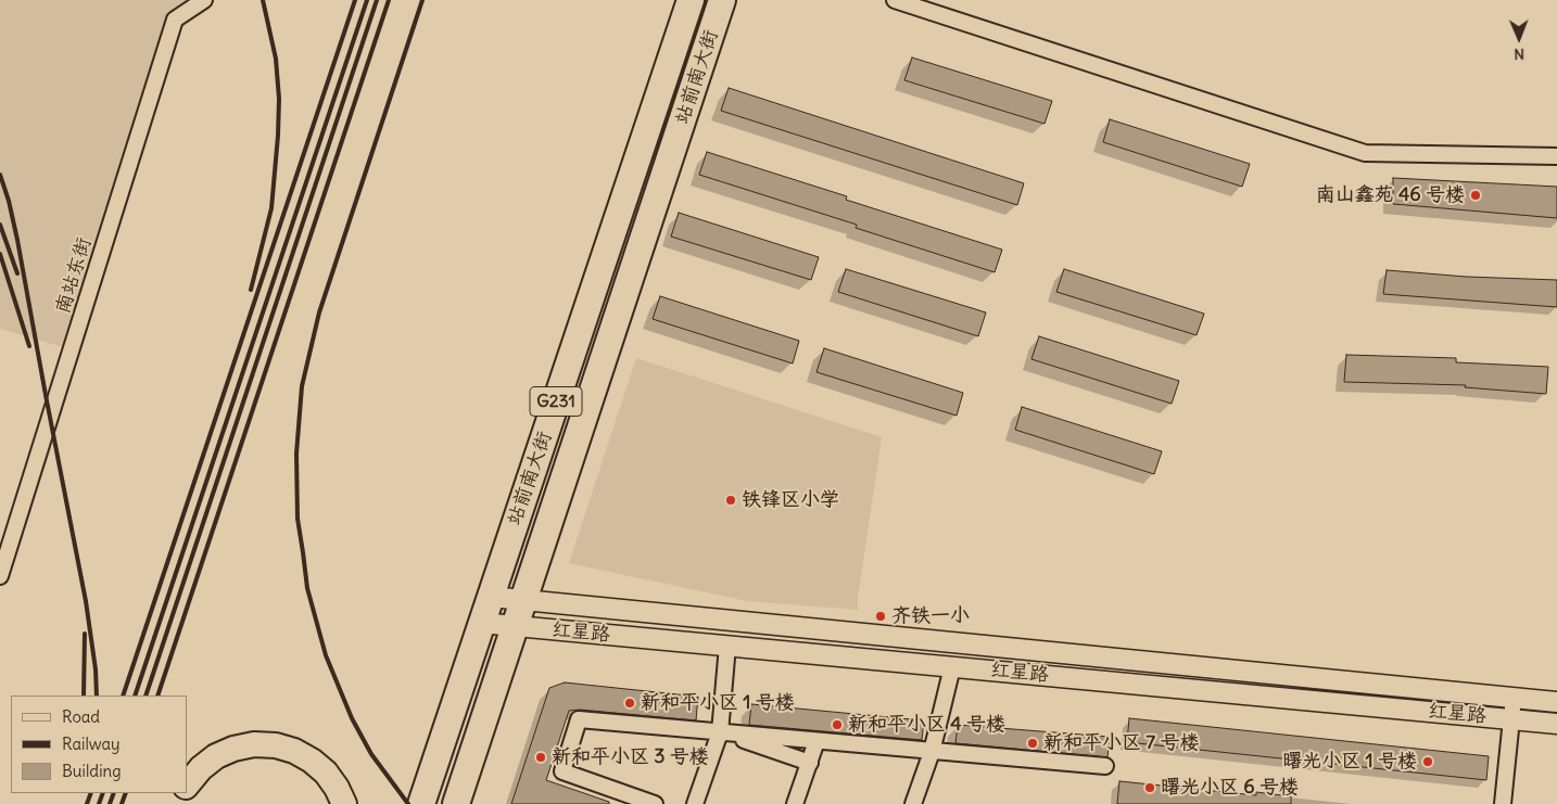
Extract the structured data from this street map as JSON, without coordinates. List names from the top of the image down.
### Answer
{
  "streets": {
    "highway": ["站前南大街", "G231"],
    "street": ["南站东街", "红星路"]
  },
  "crossings": [
    ["站前南大街", "红星路"]
  ],
  "places": [
    "南山鑫苑 46 号楼",
    "铁锋区小学",
    "齐铁一小",
    "新和平小区 1 号楼",
    "新和平小区 4 号楼",
    "新和平小区 7 号楼",
    "新和平小区 3 号楼",
    "曙光小区 1 号楼",
    "曙光小区 6 号楼"
  ],
  "legend": ["Road", "Railway", "Building"],
  "north": "bottom"
}
